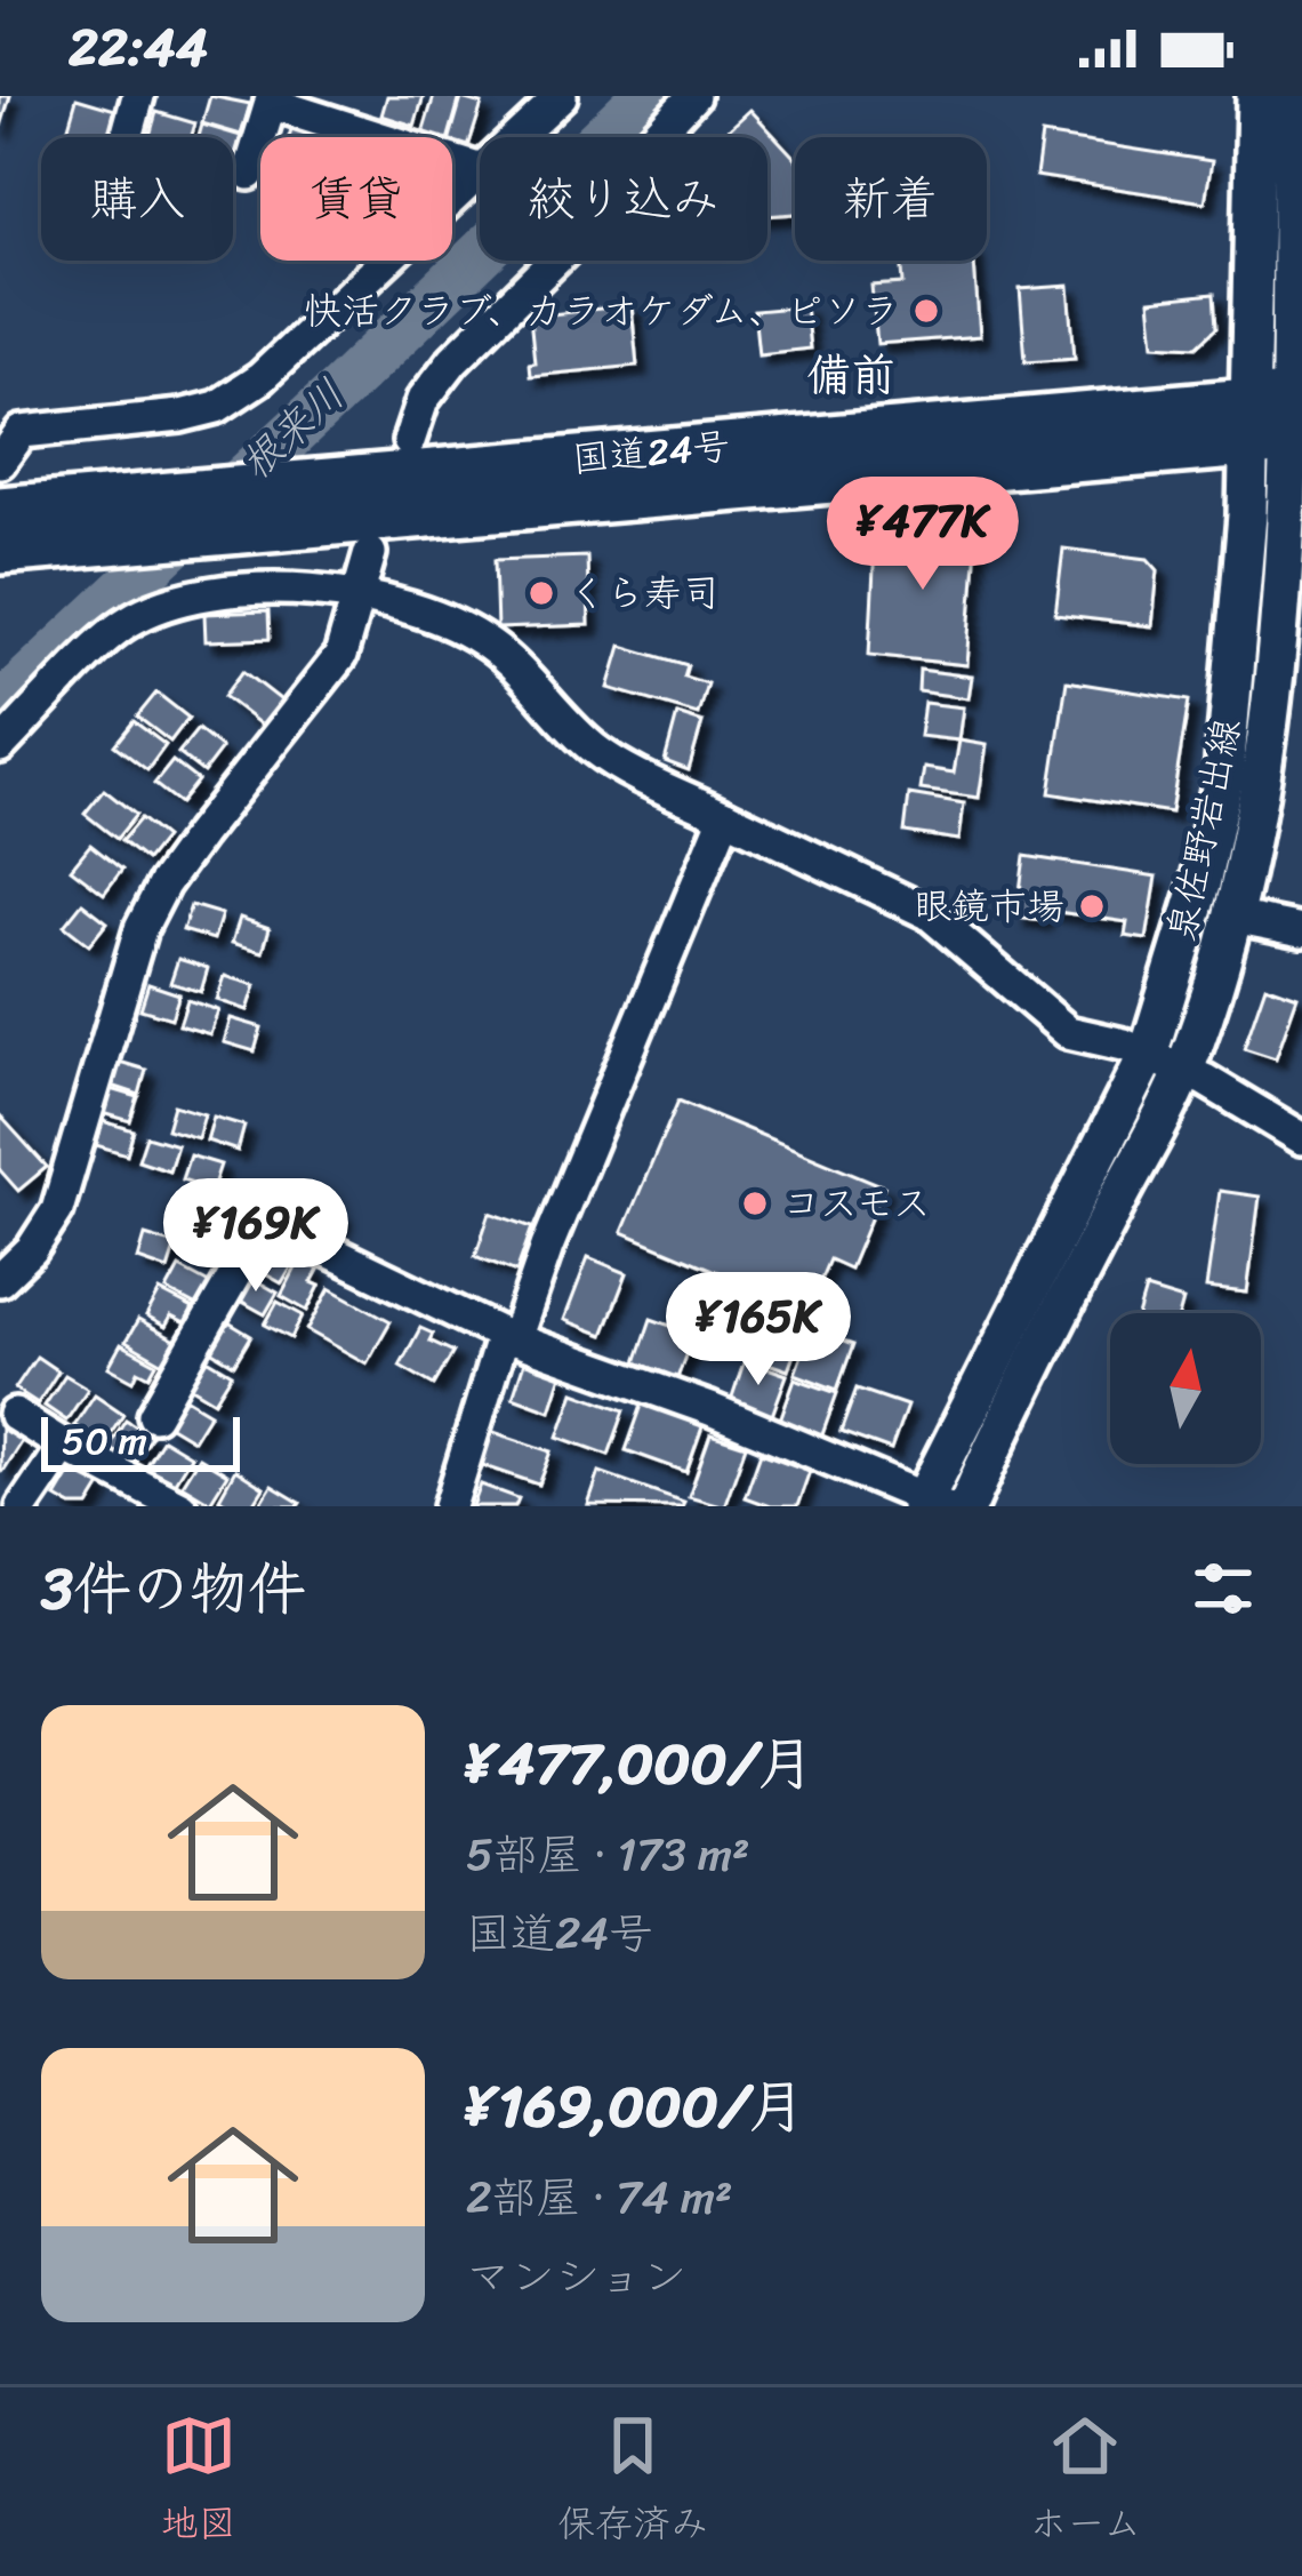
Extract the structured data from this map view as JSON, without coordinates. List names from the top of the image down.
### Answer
{
  "streets": {
    "highway": ["国道24号"],
    "main road": ["泉佐野岩出線"]
  },
  "crossings": [
    ["国道24号", "泉佐野岩出線"]
  ],
  "districts": ["備前"],
  "water": ["根来川"],
  "places": [
    "快活クラブ、カラオケダム、ピソラ",
    "くら寿司",
    "眼鏡市場",
    "コスモス"
  ],
  "scale_bar": "50 m",
  "north": "top",
  "page": {
    "status": "22:44",
    "chip": [
      "購入",
      "賃貸",
      "絞り込み",
      "新着"
    ],
    "price": ["¥477K", "¥169K", "¥165K"],
    "scale": "50 m",
    "heading": "3件の物件",
    "list": [
      {
        "name": "¥477,000/月",
        "note": "5部屋 · 173 m² · 国道24号"
      },
      {
        "name": "¥169,000/月",
        "note": "2部屋 · 74 m² · マンション"
      }
    ],
    "tabs": ["地図", "保存済み", "ホーム"]
  }
}
